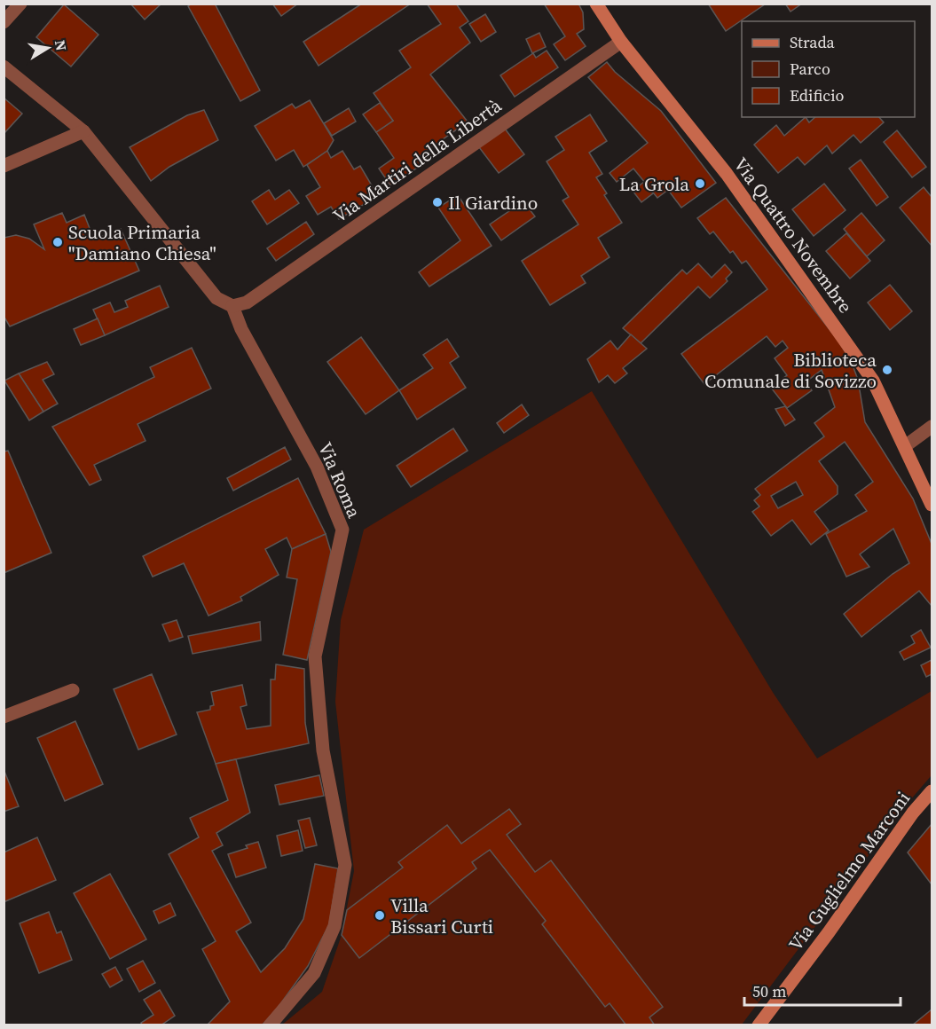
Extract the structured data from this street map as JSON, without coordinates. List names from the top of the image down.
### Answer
{
  "streets": {
    "street": [
      "Via Martiri della Libertà",
      "Via Quattro Novembre",
      "Via Roma",
      "Via Guglielmo Marconi"
    ]
  },
  "crossings": [
    ["Via Martiri della Libertà", "Via Quattro Novembre"],
    ["Via Martiri della Libertà", "Via Roma"]
  ],
  "places": [
    "La Grola",
    "Il Giardino",
    "Scuola Primaria \"Damiano Chiesa\"",
    "Biblioteca Comunale di Sovizzo",
    "Villa Bissari Curti"
  ],
  "legend": ["Strada", "Parco", "Edificio"],
  "scale_bar": "50 m",
  "north": "right"
}
